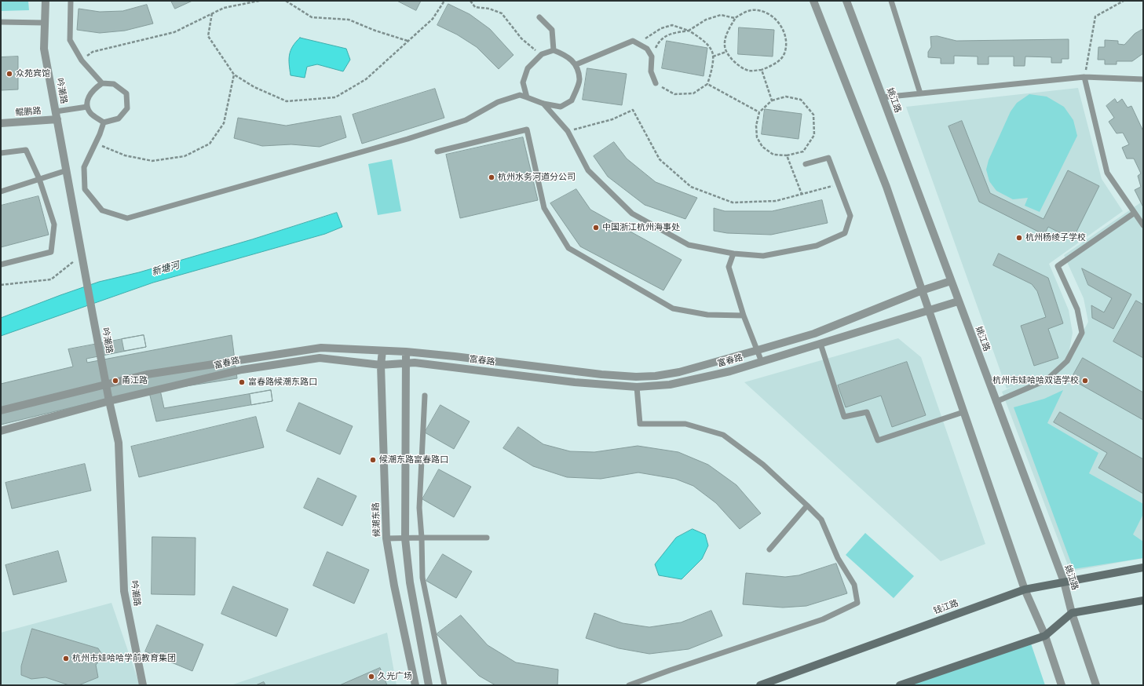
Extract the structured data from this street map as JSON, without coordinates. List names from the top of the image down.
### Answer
{
  "streets": {
    "main road": ["钱江路"],
    "street": [
      "吟潮路",
      "姚江路",
      "鲲鹏路",
      "富春路",
      "候潮东路"
    ]
  },
  "crossings": [
    ["吟潮路", "鲲鹏路"],
    ["吟潮路", "富春路"],
    ["姚江路", "富春路"],
    ["姚江路", "钱江路"],
    ["富春路", "候潮东路"]
  ],
  "water": ["新塘河"],
  "places": [
    "众苑宾馆",
    "杭州水务河道分公司",
    "中国浙江杭州海事处",
    "杭州杨绫子学校",
    "甬江路",
    "杭州市娃哈哈双语学校",
    "富春路候潮东路口",
    "候潮东路富春路口",
    "杭州市娃哈哈学前教育集团",
    "久光广场"
  ]
}
